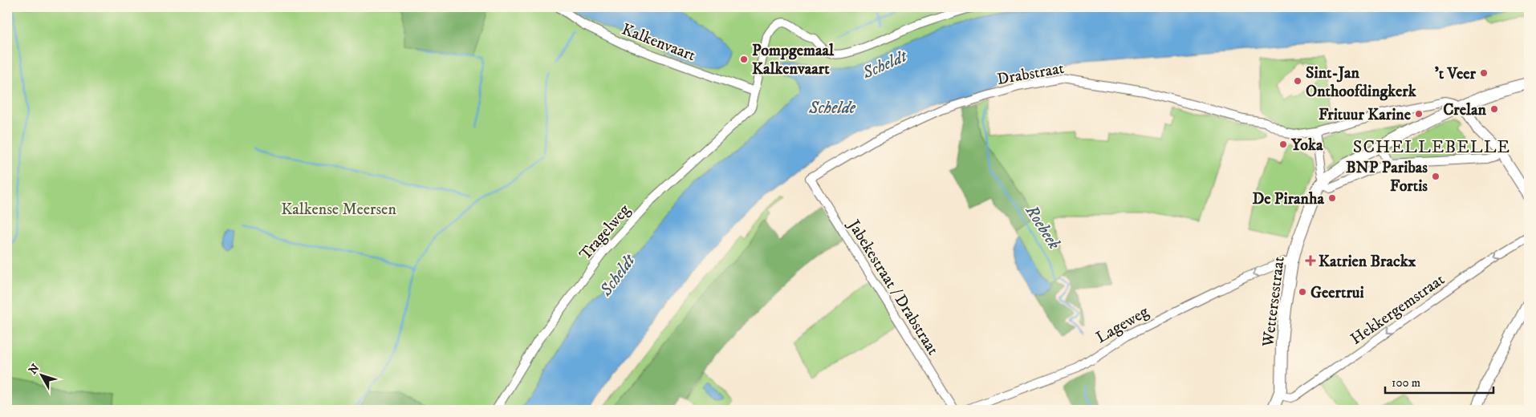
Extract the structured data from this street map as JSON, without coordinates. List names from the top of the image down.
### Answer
{
  "streets": {
    "main road": ["Wettersestraat"],
    "street": [
      "Kalkenvaart",
      "Drabstraat",
      "Tragelweg",
      "Jabekestraat / Drabstraat",
      "Hekkergemstraat",
      "Lageweg"
    ]
  },
  "crossings": [
    ["Kalkenvaart", "Tragelweg"],
    ["Drabstraat", "Jabekestraat / Drabstraat"],
    ["Wettersestraat", "Hekkergemstraat"],
    ["Wettersestraat", "Lageweg"]
  ],
  "one_way": ["Hekkergemstraat", "Lageweg"],
  "districts": ["SCHELLEBELLE"],
  "water": ["Scheldt", "Schelde", "Roebeek"],
  "parks": ["Kalkense Meersen"],
  "places": {
    "other": [
      "Pompgemaal Kalkenvaart",
      "'t Veer",
      "Sint-Jan Onthoofdingkerk",
      "Crelan",
      "Frituur Karine",
      "Yoka",
      "BNP Paribas Fortis",
      "De Piranha",
      "Geertrui"
    ],
    "health": ["Katrien Brackx"]
  },
  "scale_bar": "100 m",
  "north": "top left"
}
